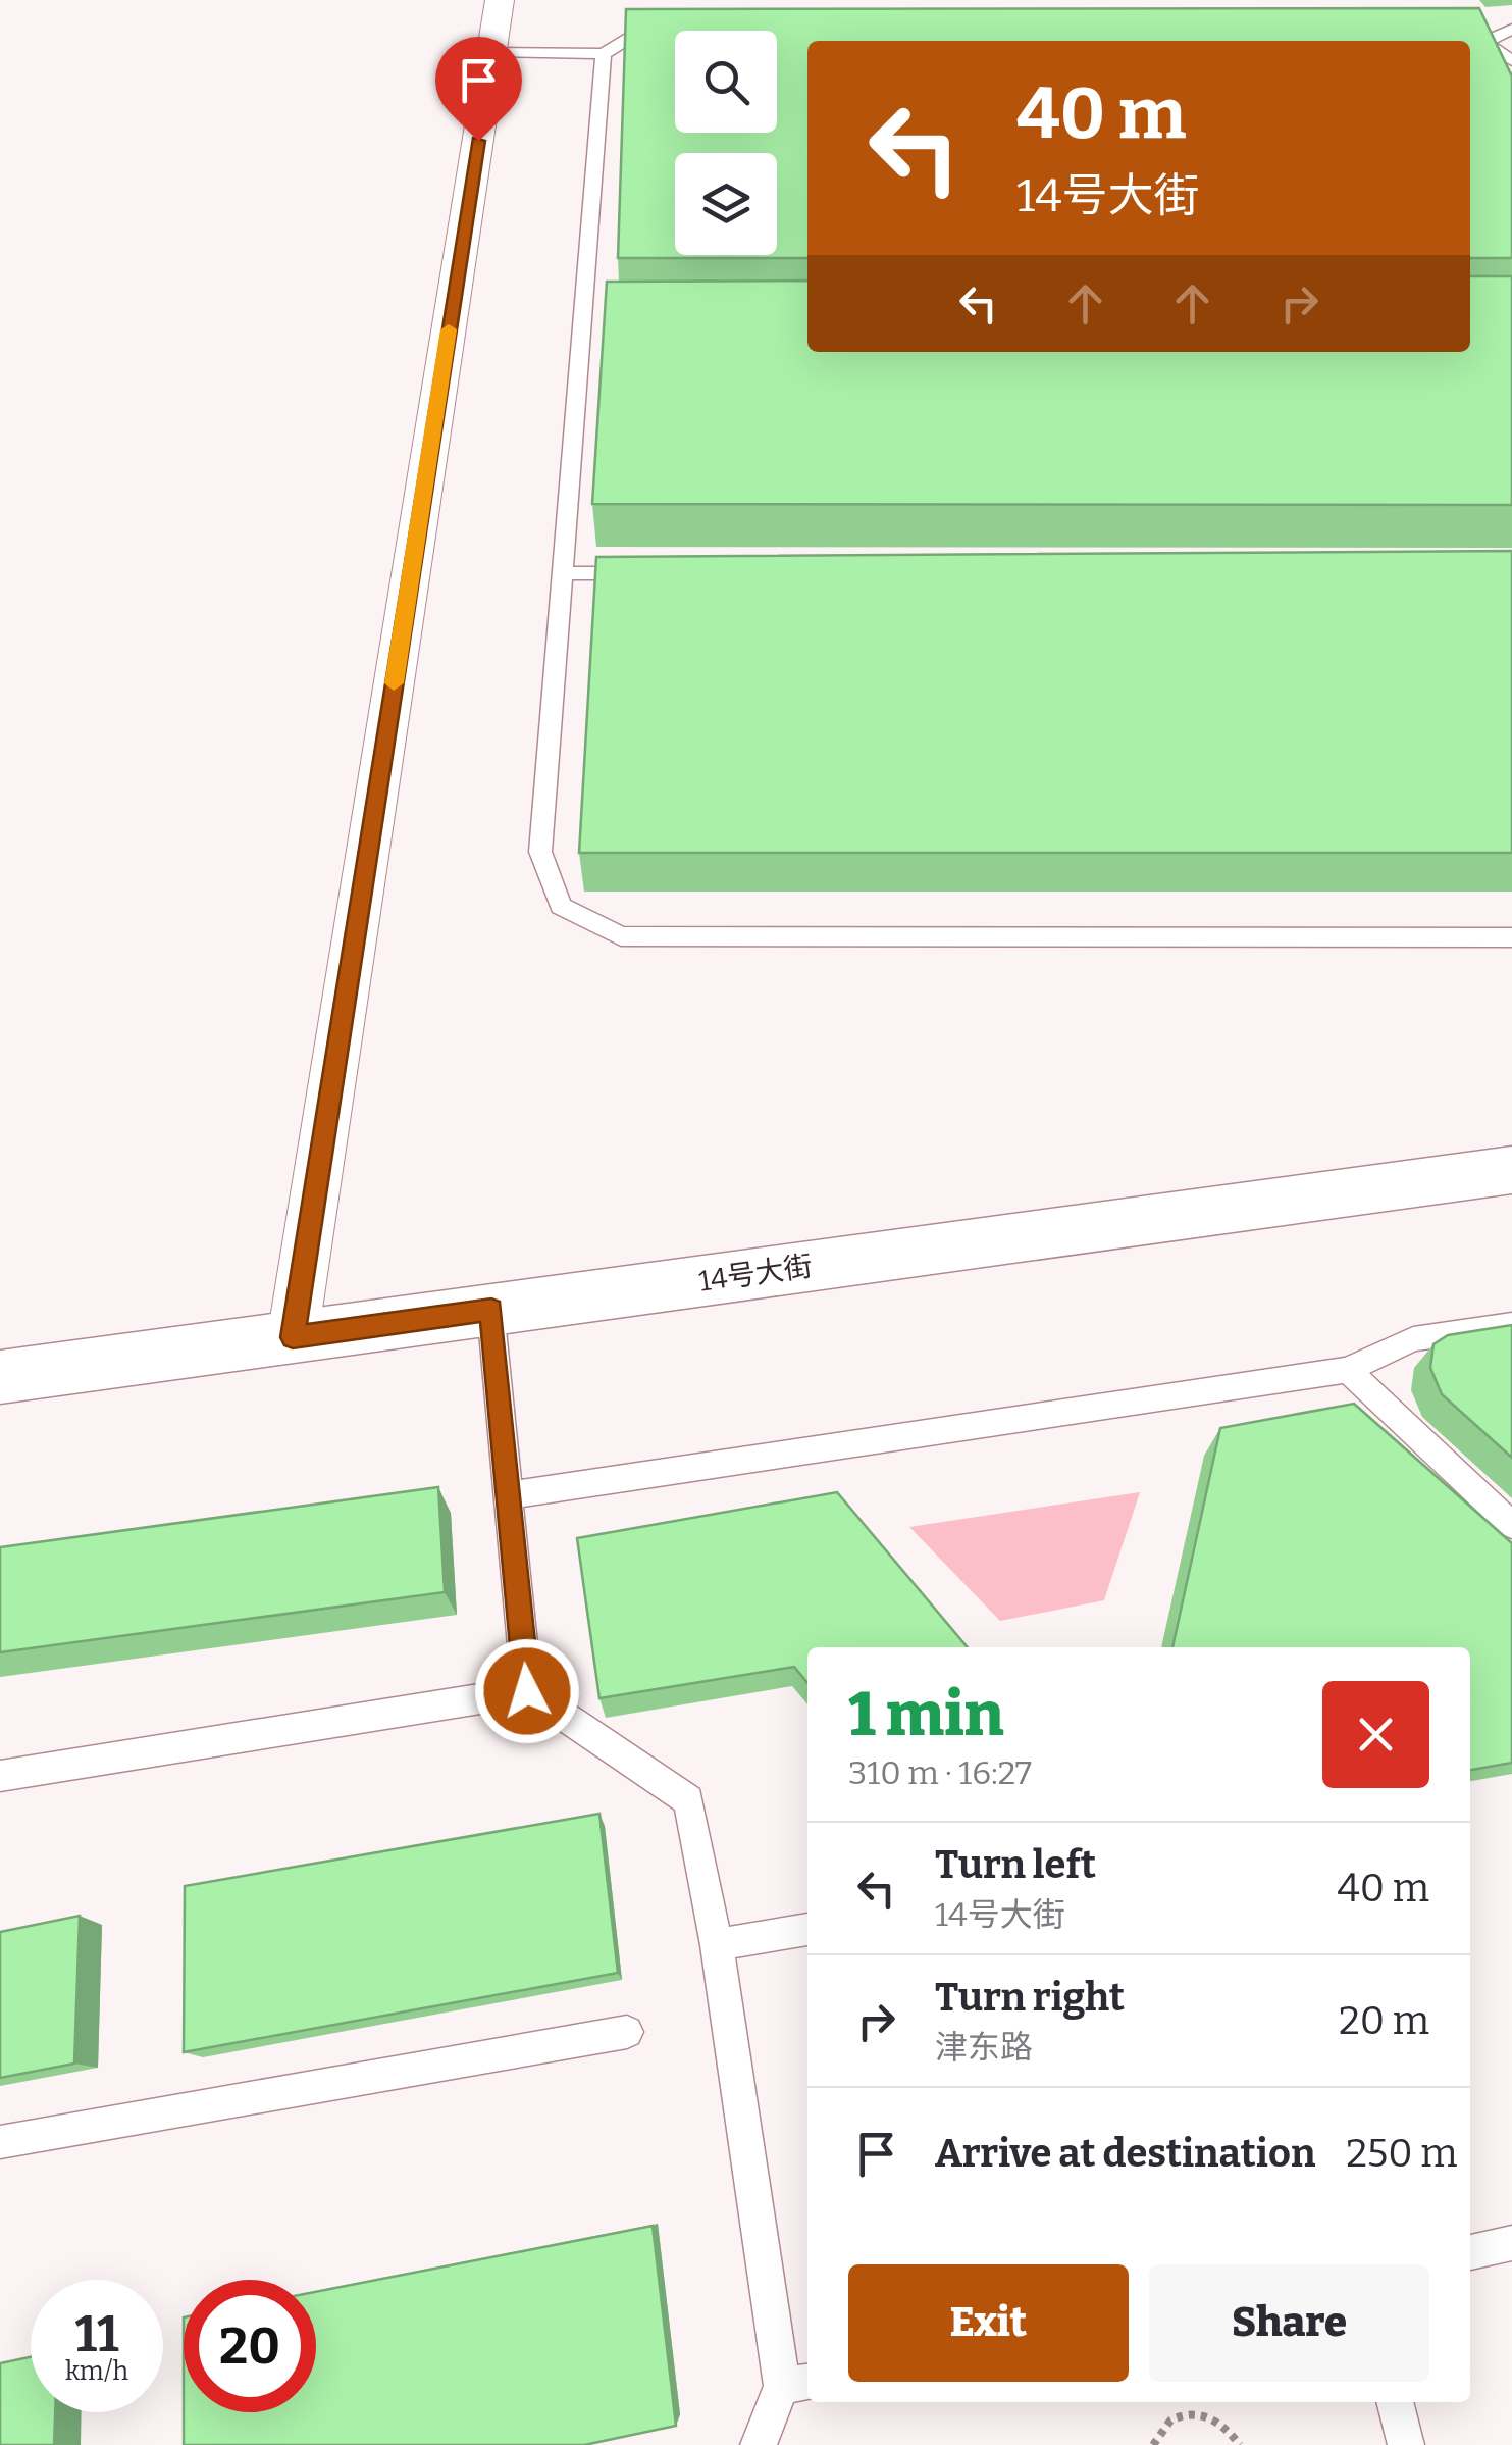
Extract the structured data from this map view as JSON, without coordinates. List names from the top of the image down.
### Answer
{
  "streets": {
    "street": ["14号大街"]
  },
  "page": {
    "turn": ["40 m", "14号大街"],
    "heading": ["1 min", "310 m · 16:27"],
    "list": [
      {
        "name": "Turn left",
        "note": "14号大街",
        "value": "40 m"
      },
      {
        "name": "Turn right",
        "note": "津东路",
        "value": "20 m"
      },
      {
        "name": "Arrive at destination",
        "value": "250 m"
      }
    ],
    "buttons": ["Exit", "Share"],
    "speed": "11 km/h",
    "limit": "20"
  }
}
